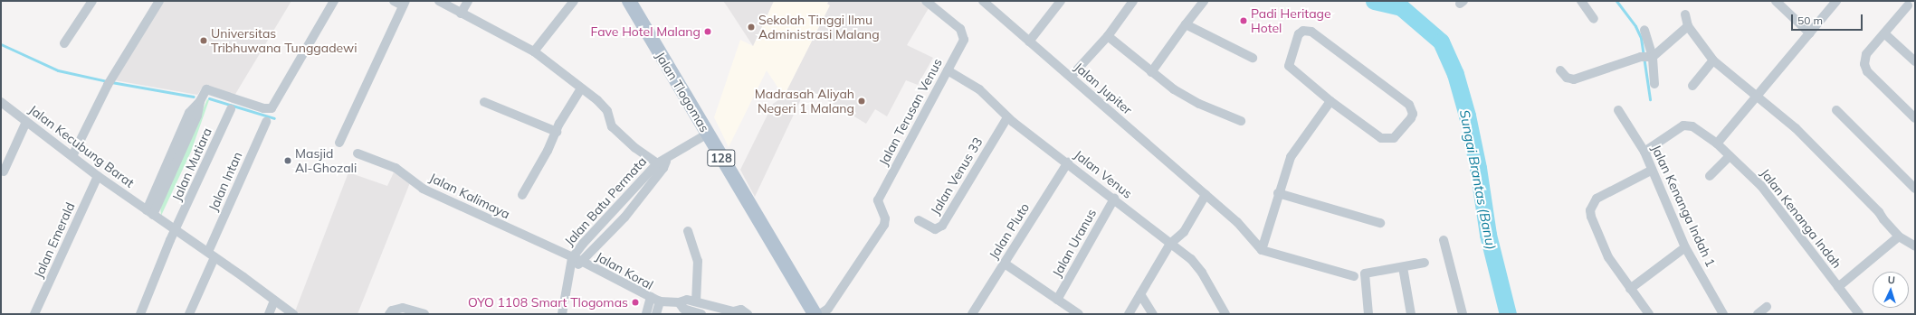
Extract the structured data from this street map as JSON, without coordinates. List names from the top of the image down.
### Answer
{
  "streets": {
    "main road": ["Jalan Tlogomas", "128"],
    "street": [
      "Jalan Jupiter",
      "Jalan Terusan Venus",
      "Jalan Kecubung Barat",
      "Jalan Mutiara",
      "Jalan Venus",
      "Jalan Venus 33",
      "Jalan Intan",
      "Jalan Kalimaya",
      "Jalan Batu Permata",
      "Jalan Kenanga Indah 1",
      "Jalan Kenanga Indah",
      "Jalan Pluto",
      "Jalan Emerald",
      "Jalan Uranus",
      "Jalan Koral"
    ]
  },
  "crossings": [
    ["Jalan Tlogomas", "Jalan Batu Permata"],
    ["Jalan Terusan Venus", "Jalan Venus"],
    ["Jalan Kecubung Barat", "Jalan Mutiara"],
    ["Jalan Kecubung Barat", "Jalan Intan"],
    ["Jalan Kecubung Barat", "Jalan Emerald"],
    ["Jalan Venus", "Jalan Venus 33"],
    ["Jalan Venus", "Jalan Pluto"],
    ["Jalan Venus", "Jalan Uranus"],
    ["Jalan Kalimaya", "Jalan Batu Permata"],
    ["Jalan Kalimaya", "Jalan Koral"],
    ["Jalan Batu Permata", "Jalan Koral"],
    ["Jalan Kenanga Indah 1", "Jalan Kenanga Indah"]
  ],
  "water": ["Sungai Brantas (Banu)"],
  "places": [
    "Padi Heritage Hotel",
    "Sekolah Tinggi Ilmu Administrasi Malang",
    "Fave Hotel Malang",
    "Universitas Tribhuwana Tunggadewi",
    "Madrasah Aliyah Negeri 1 Malang",
    "Masjid Al-Ghozali",
    "OYO 1108 Smart Tlogomas"
  ],
  "scale_bar": "50 m",
  "north": "top"
}
